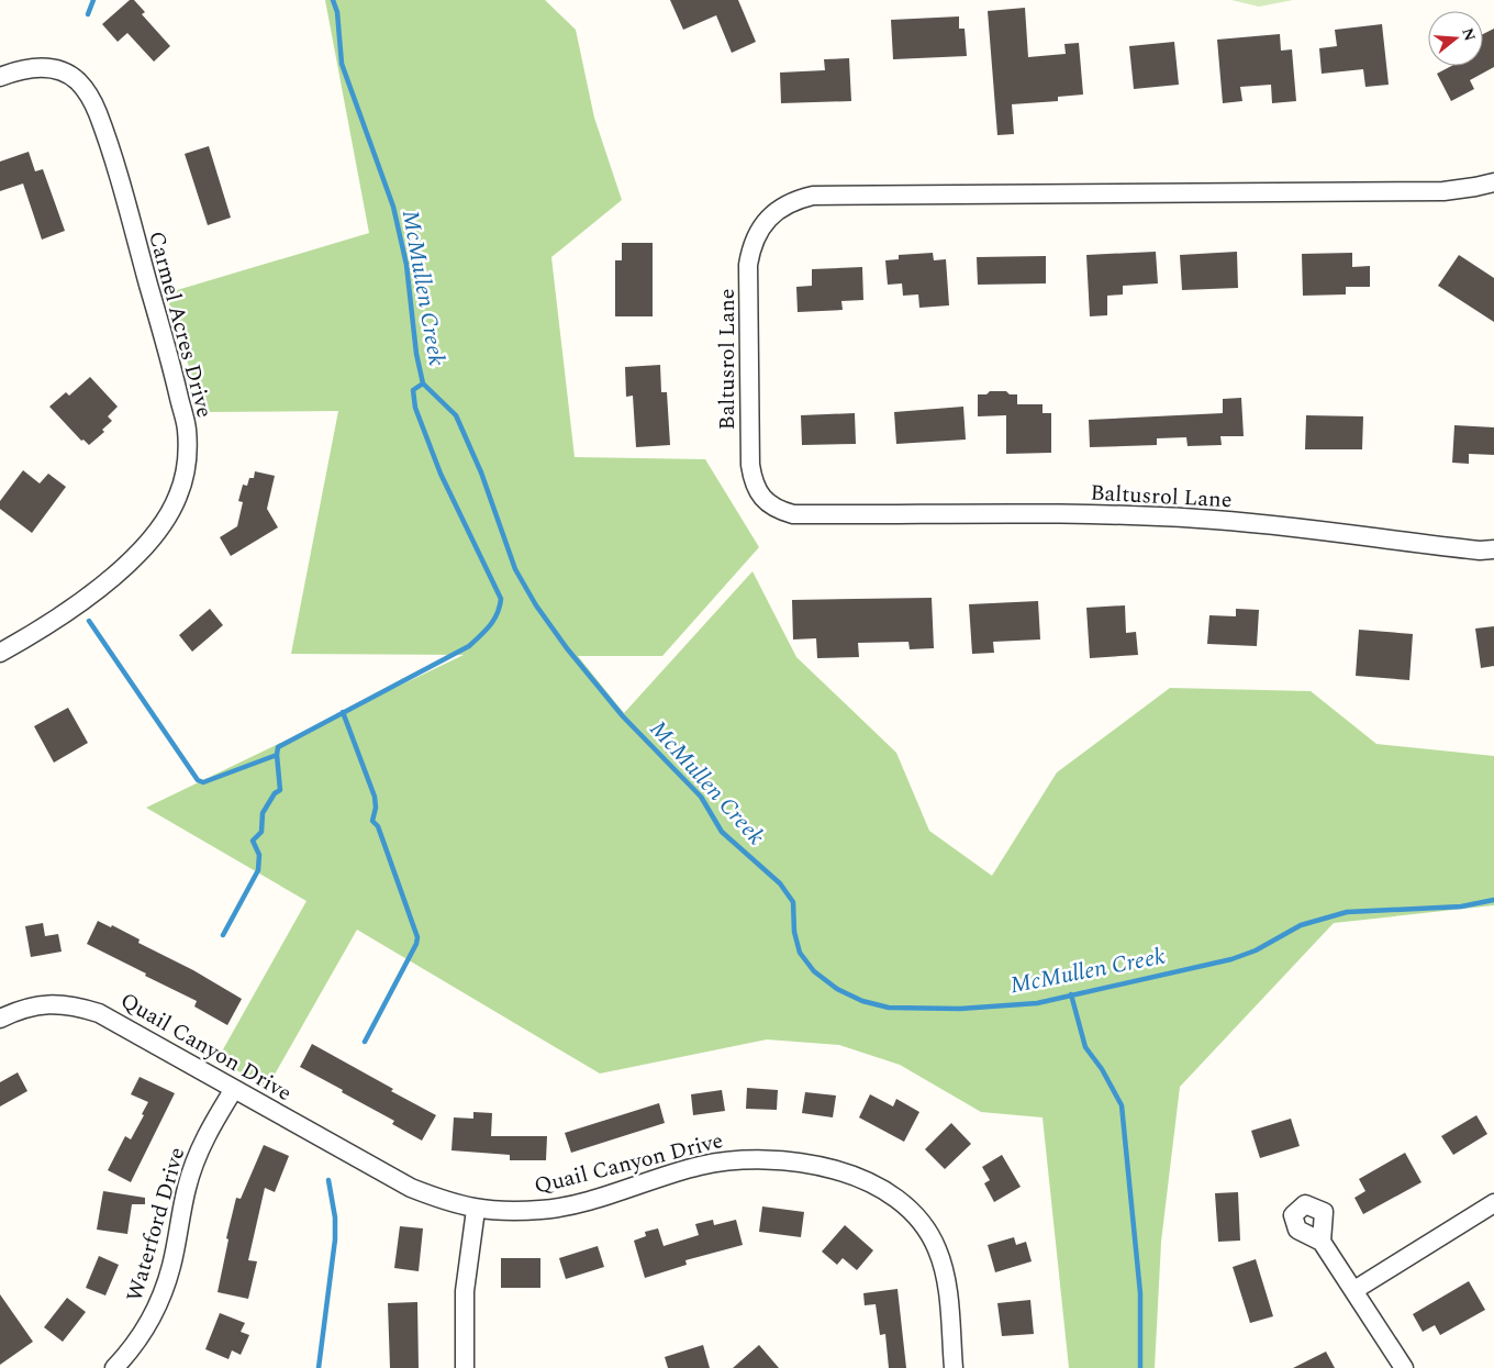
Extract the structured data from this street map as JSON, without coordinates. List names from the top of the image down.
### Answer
{
  "streets": {
    "street": [
      "Carmel Acres Drive",
      "Baltusrol Lane",
      "Quail Canyon Drive",
      "Waterford Drive"
    ]
  },
  "crossings": [
    ["Quail Canyon Drive", "Waterford Drive"]
  ],
  "water": ["McMullen Creek"],
  "north": "right"
}
